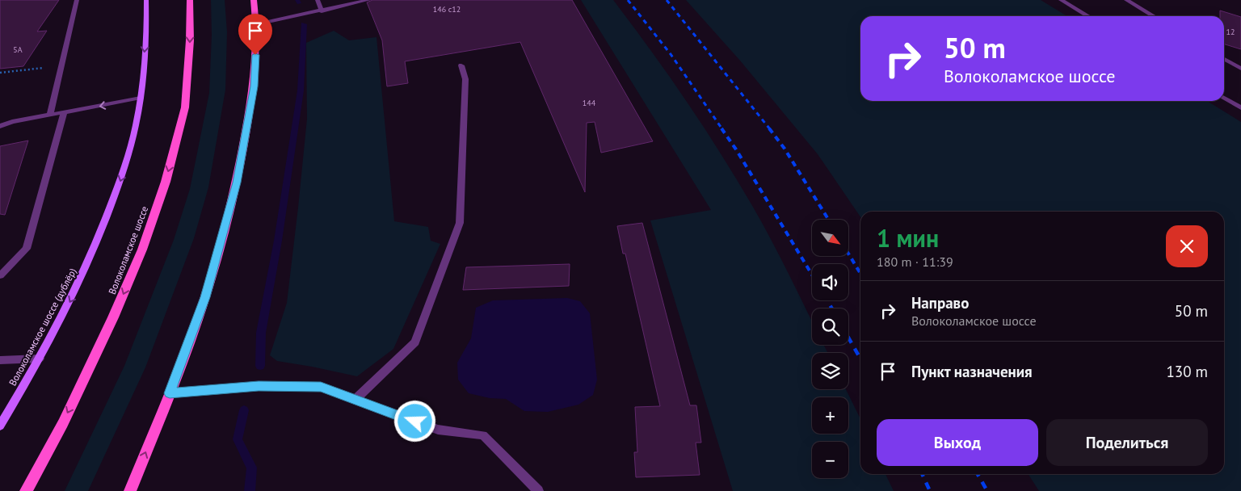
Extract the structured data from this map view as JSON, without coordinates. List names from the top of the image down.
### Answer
{
  "streets": {
    "main road": ["Волоколамское шоссе"],
    "street": ["Волоколамское шоссе (дублёр)"]
  },
  "house_numbers": [
    "146 с12",
    "12",
    "5А",
    "144"
  ],
  "north": "bottom right",
  "page": {
    "turn": ["50 m", "Волоколамское шоссе"],
    "heading": ["1 мин", "180 m · 11:39"],
    "map_buttons": ["+", "−"],
    "list": [
      {
        "name": "Направо",
        "note": "Волоколамское шоссе",
        "value": "50 m"
      },
      {
        "name": "Пункт назначения",
        "value": "130 m"
      }
    ],
    "buttons": ["Выход", "Поделиться"]
  }
}
